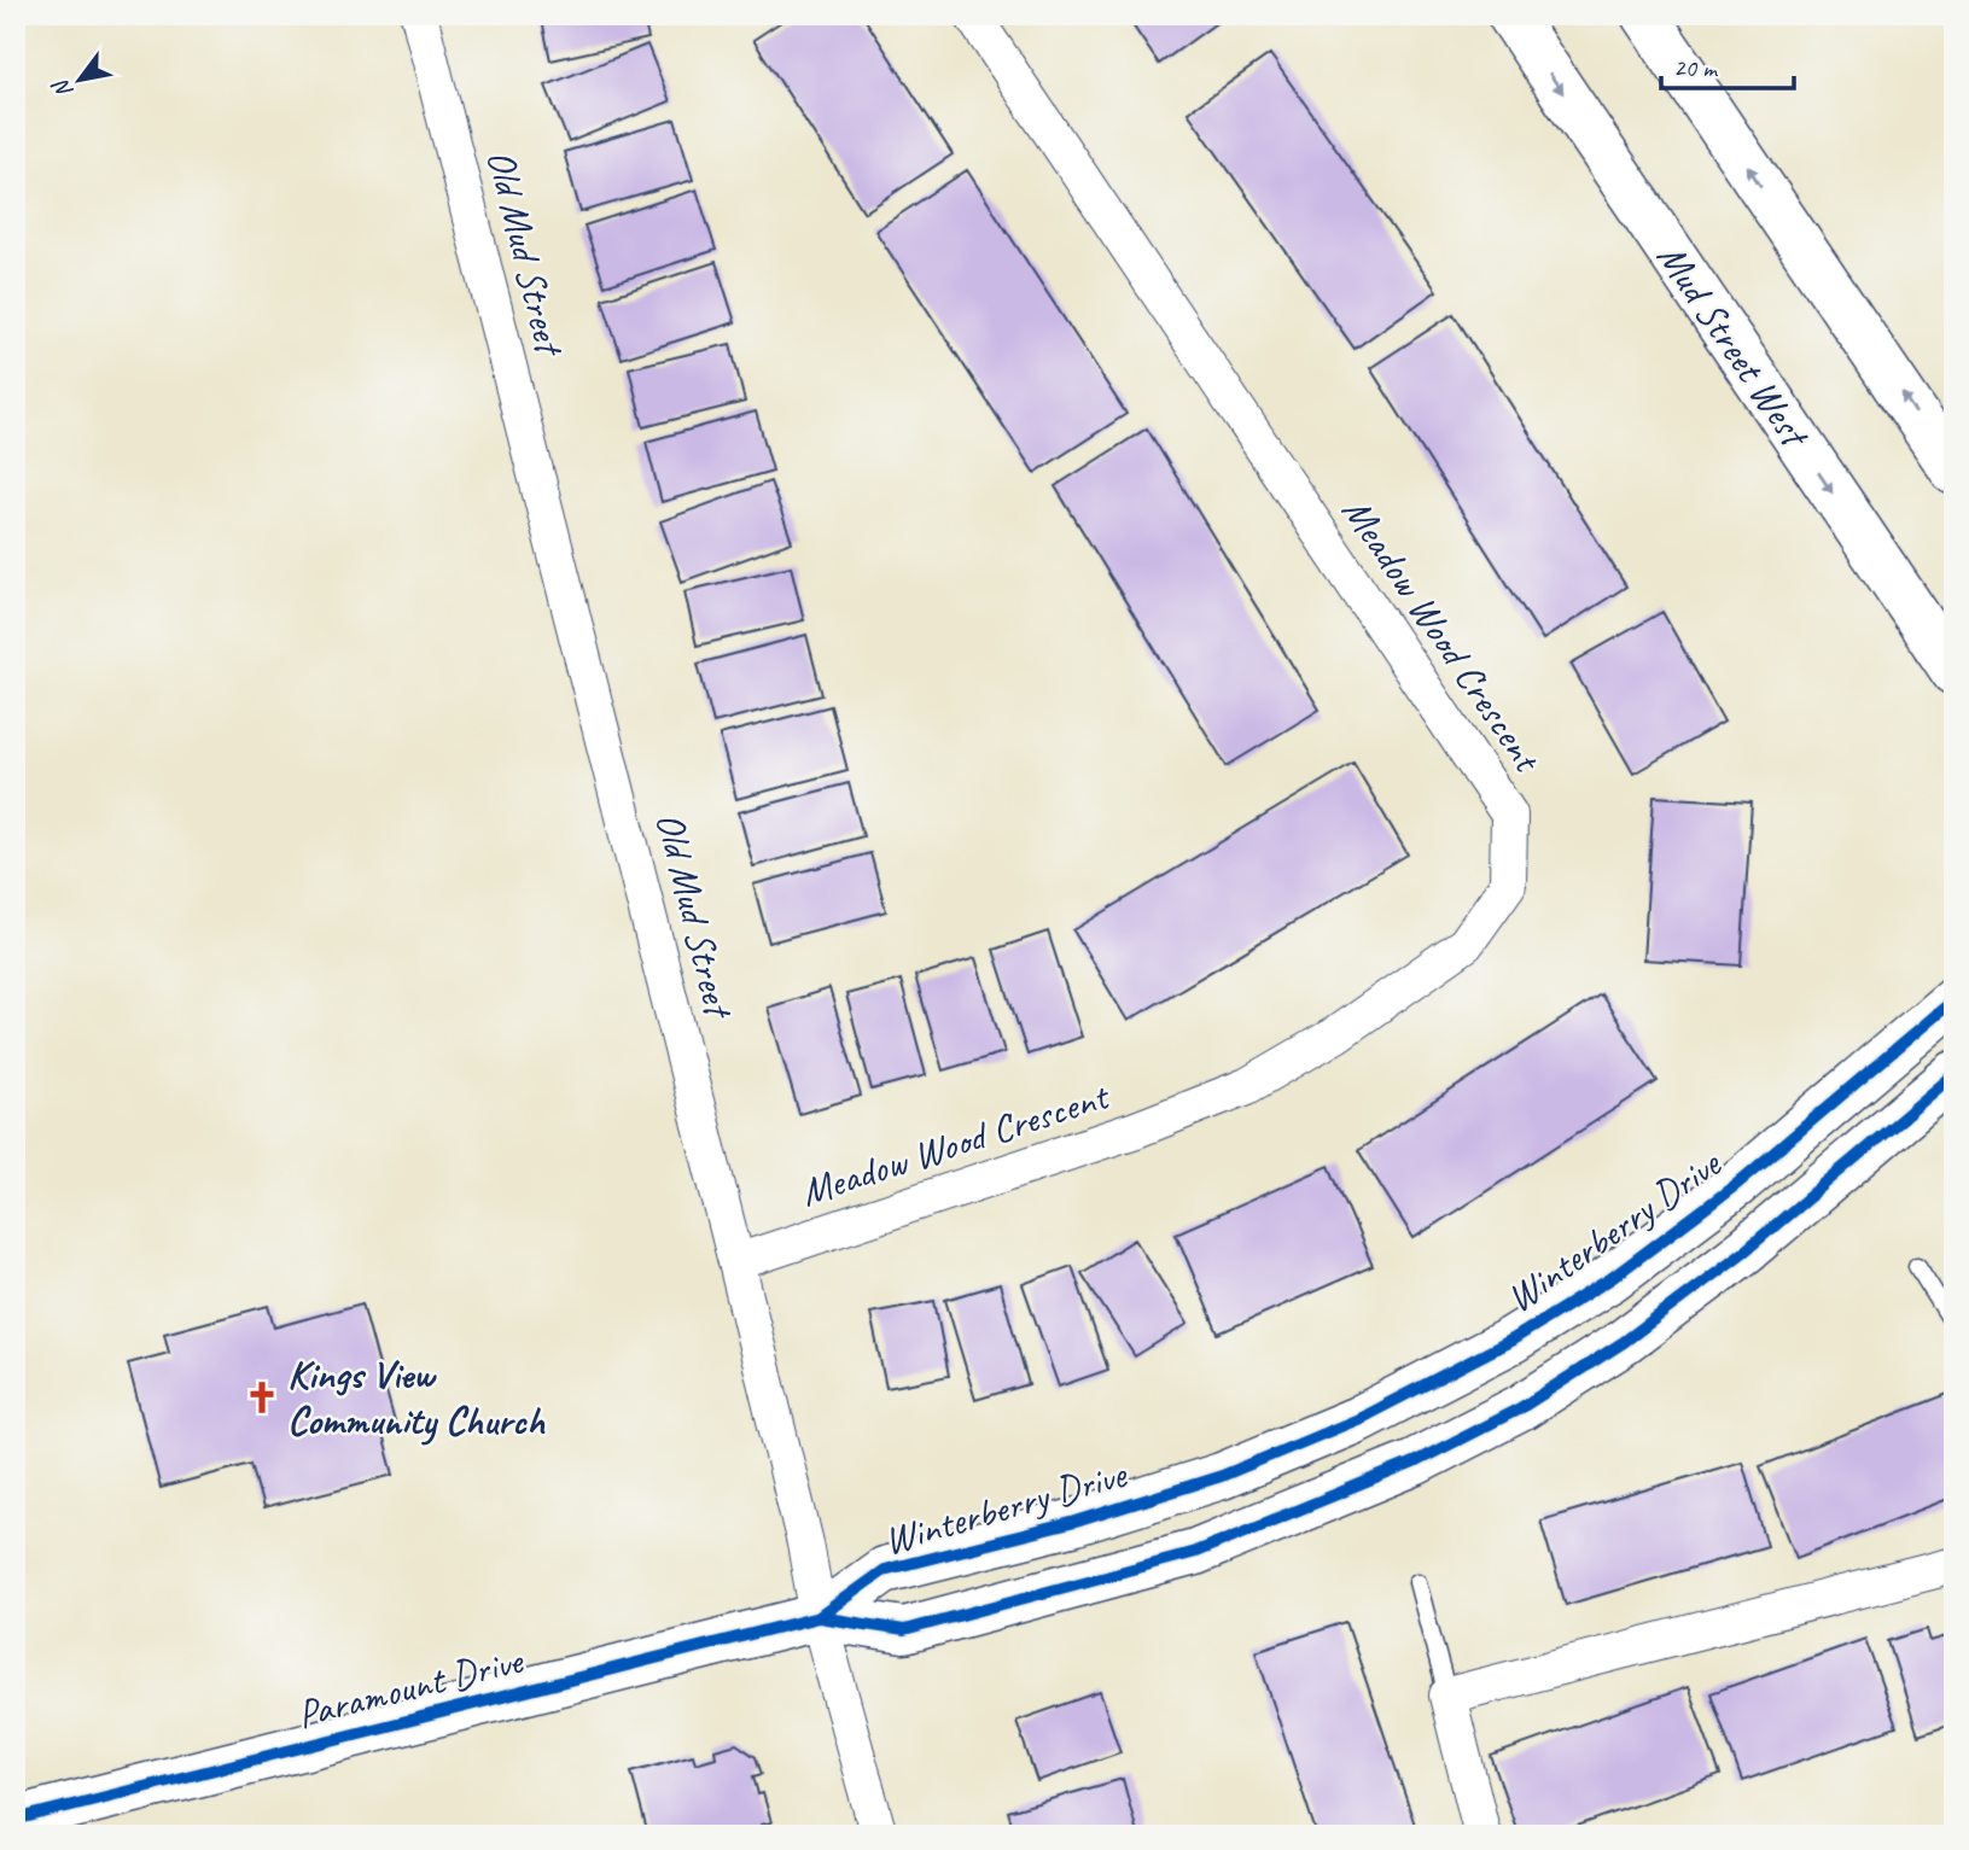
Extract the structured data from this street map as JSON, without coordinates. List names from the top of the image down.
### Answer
{
  "streets": {
    "street": [
      "Old Mud Street",
      "Mud Street West",
      "Meadow Wood Crescent",
      "Winterberry Drive",
      "Paramount Drive"
    ]
  },
  "crossings": [
    ["Old Mud Street", "Meadow Wood Crescent"],
    ["Old Mud Street", "Winterberry Drive"],
    ["Old Mud Street", "Paramount Drive"],
    ["Winterberry Drive", "Paramount Drive"]
  ],
  "places": {
    "church": ["Kings View Community Church"]
  },
  "scale_bar": "20 m",
  "north": "bottom left"
}
